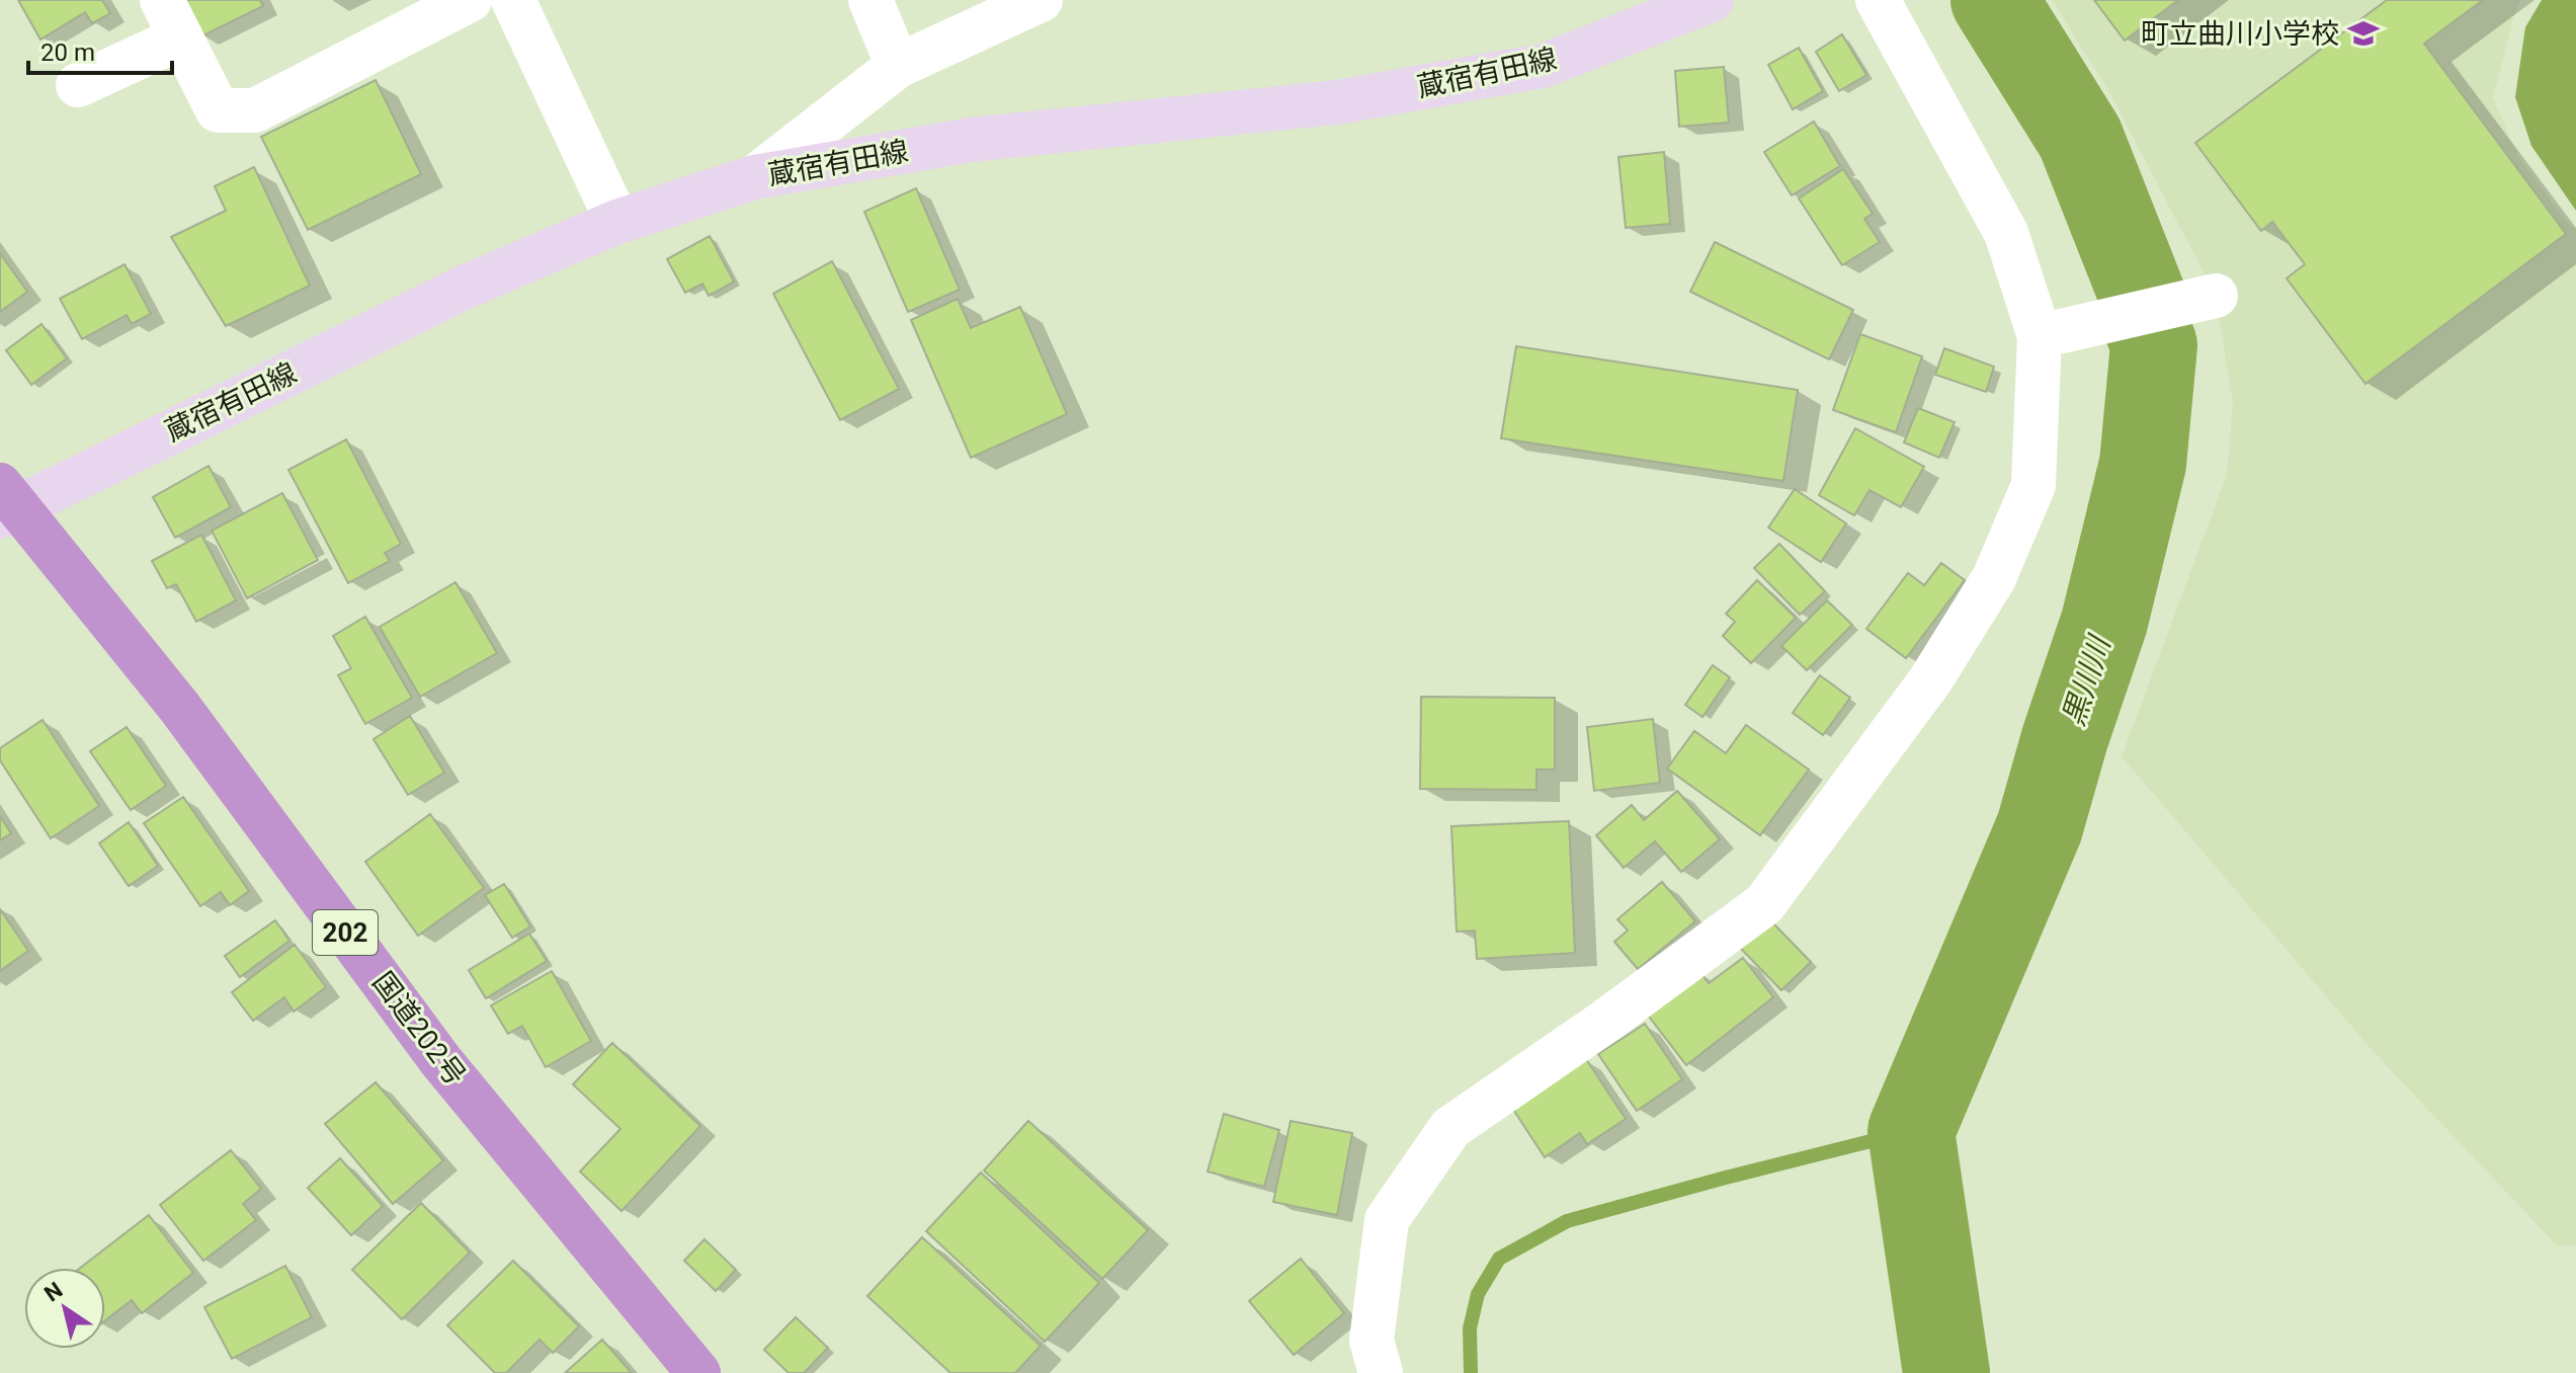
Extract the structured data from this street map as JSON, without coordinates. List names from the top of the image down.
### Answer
{
  "streets": {
    "highway": ["202", "国道202号"],
    "main road": ["蔵宿有田線"]
  },
  "crossings": [
    ["蔵宿有田線", "国道202号"]
  ],
  "water": ["黒川川"],
  "places": {
    "school or university": ["町立曲川小学校"]
  },
  "scale_bar": "20 m",
  "north": "top left"
}
